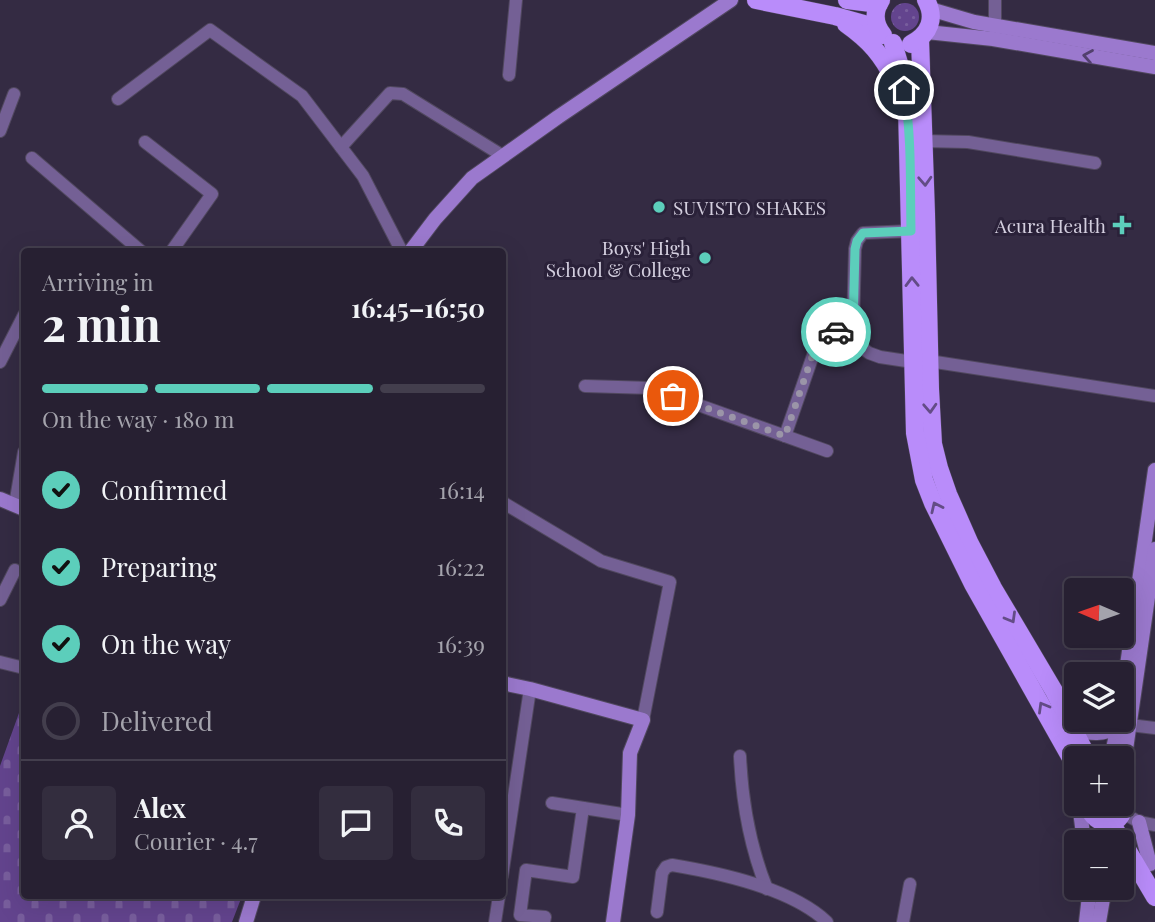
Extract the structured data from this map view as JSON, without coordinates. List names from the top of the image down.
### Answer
{
  "places": {
    "other": ["SUVISTO SHAKES", "Boys' High School & College"],
    "health": ["Acura Health"]
  },
  "north": "left",
  "page": {
    "heading": ["2 min", "Arriving in", "16:45–16:50"],
    "panel": ["Alex", "Courier · 4.7"],
    "bar": "On the way · 180 m",
    "list": [
      ["Confirmed", "16:14"],
      ["Preparing", "16:22"],
      ["On the way", "16:39"],
      "Delivered"
    ],
    "map_buttons": ["+", "−"]
  }
}
